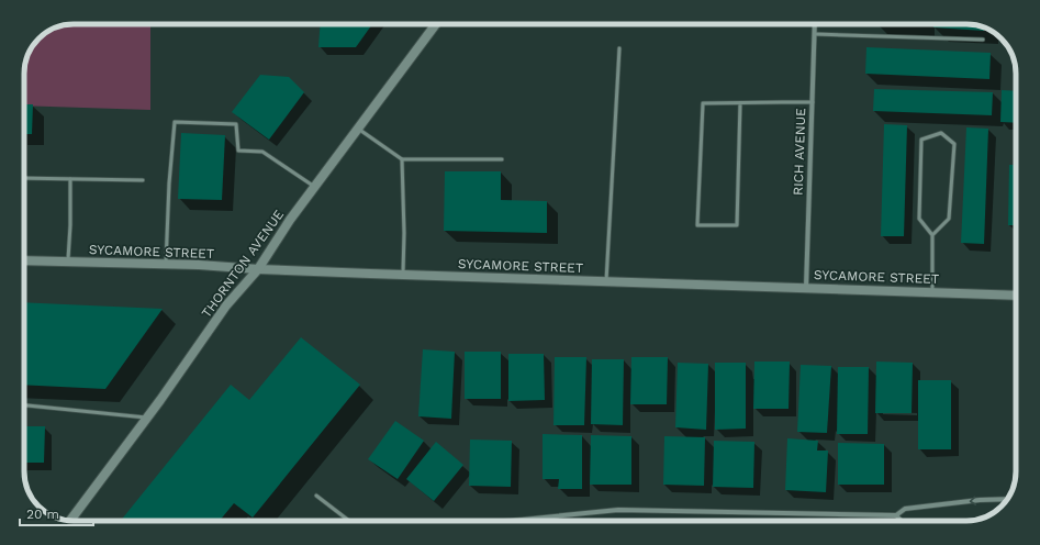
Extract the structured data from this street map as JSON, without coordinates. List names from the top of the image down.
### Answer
{
  "streets": {
    "street": ["RICH AVENUE", "SYCAMORE STREET", "THORNTON AVENUE"]
  },
  "crossings": [
    ["RICH AVENUE", "SYCAMORE STREET"],
    ["SYCAMORE STREET", "THORNTON AVENUE"]
  ],
  "scale_bar": "20 m"
}
